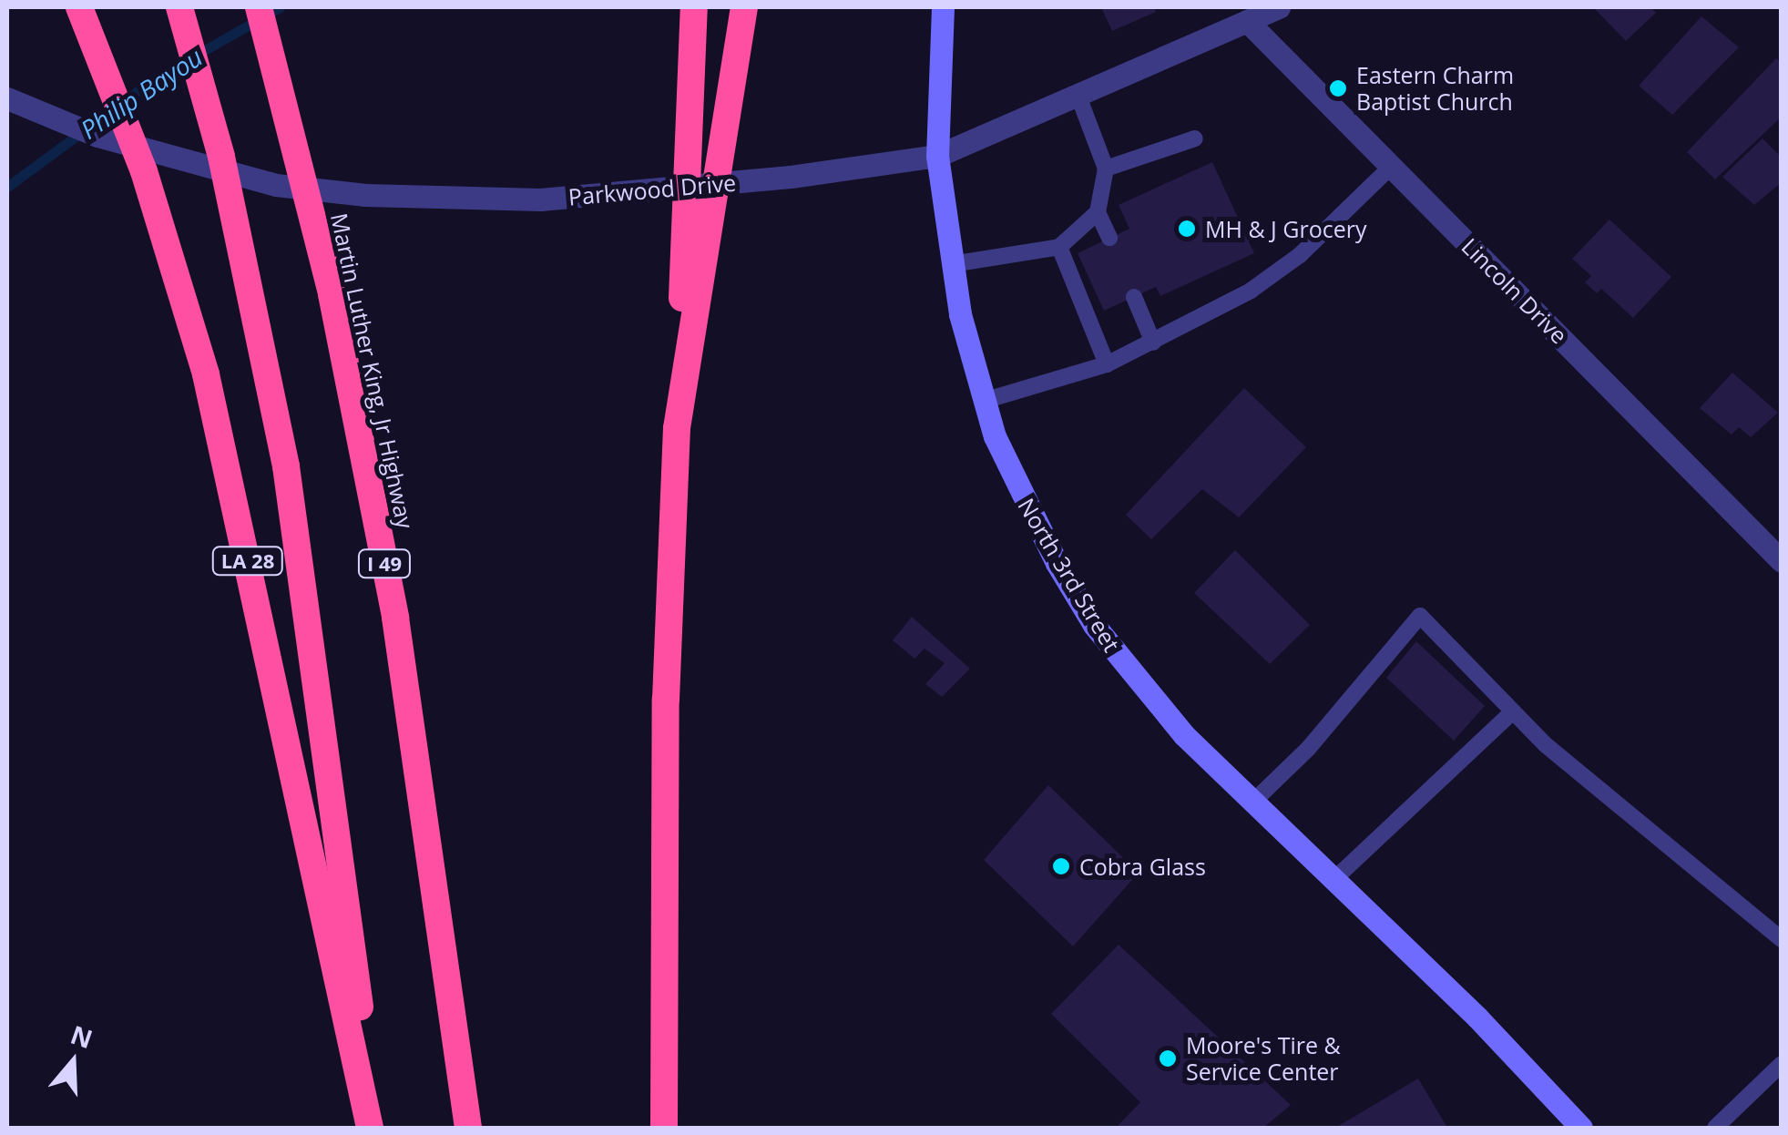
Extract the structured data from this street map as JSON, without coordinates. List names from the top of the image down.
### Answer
{
  "streets": {
    "highway": ["Martin Luther King, Jr Highway", "LA 28", "I 49"],
    "main road": ["North 3rd Street"],
    "street": ["Parkwood Drive", "Lincoln Drive"]
  },
  "crossings": [
    ["Parkwood Drive", "Lincoln Drive"],
    ["Parkwood Drive", "North 3rd Street"]
  ],
  "water": ["Philip Bayou"],
  "places": [
    "Eastern Charm Baptist Church",
    "MH & J Grocery",
    "Cobra Glass",
    "Moore's Tire & Service Center"
  ],
  "north": "top"
}
